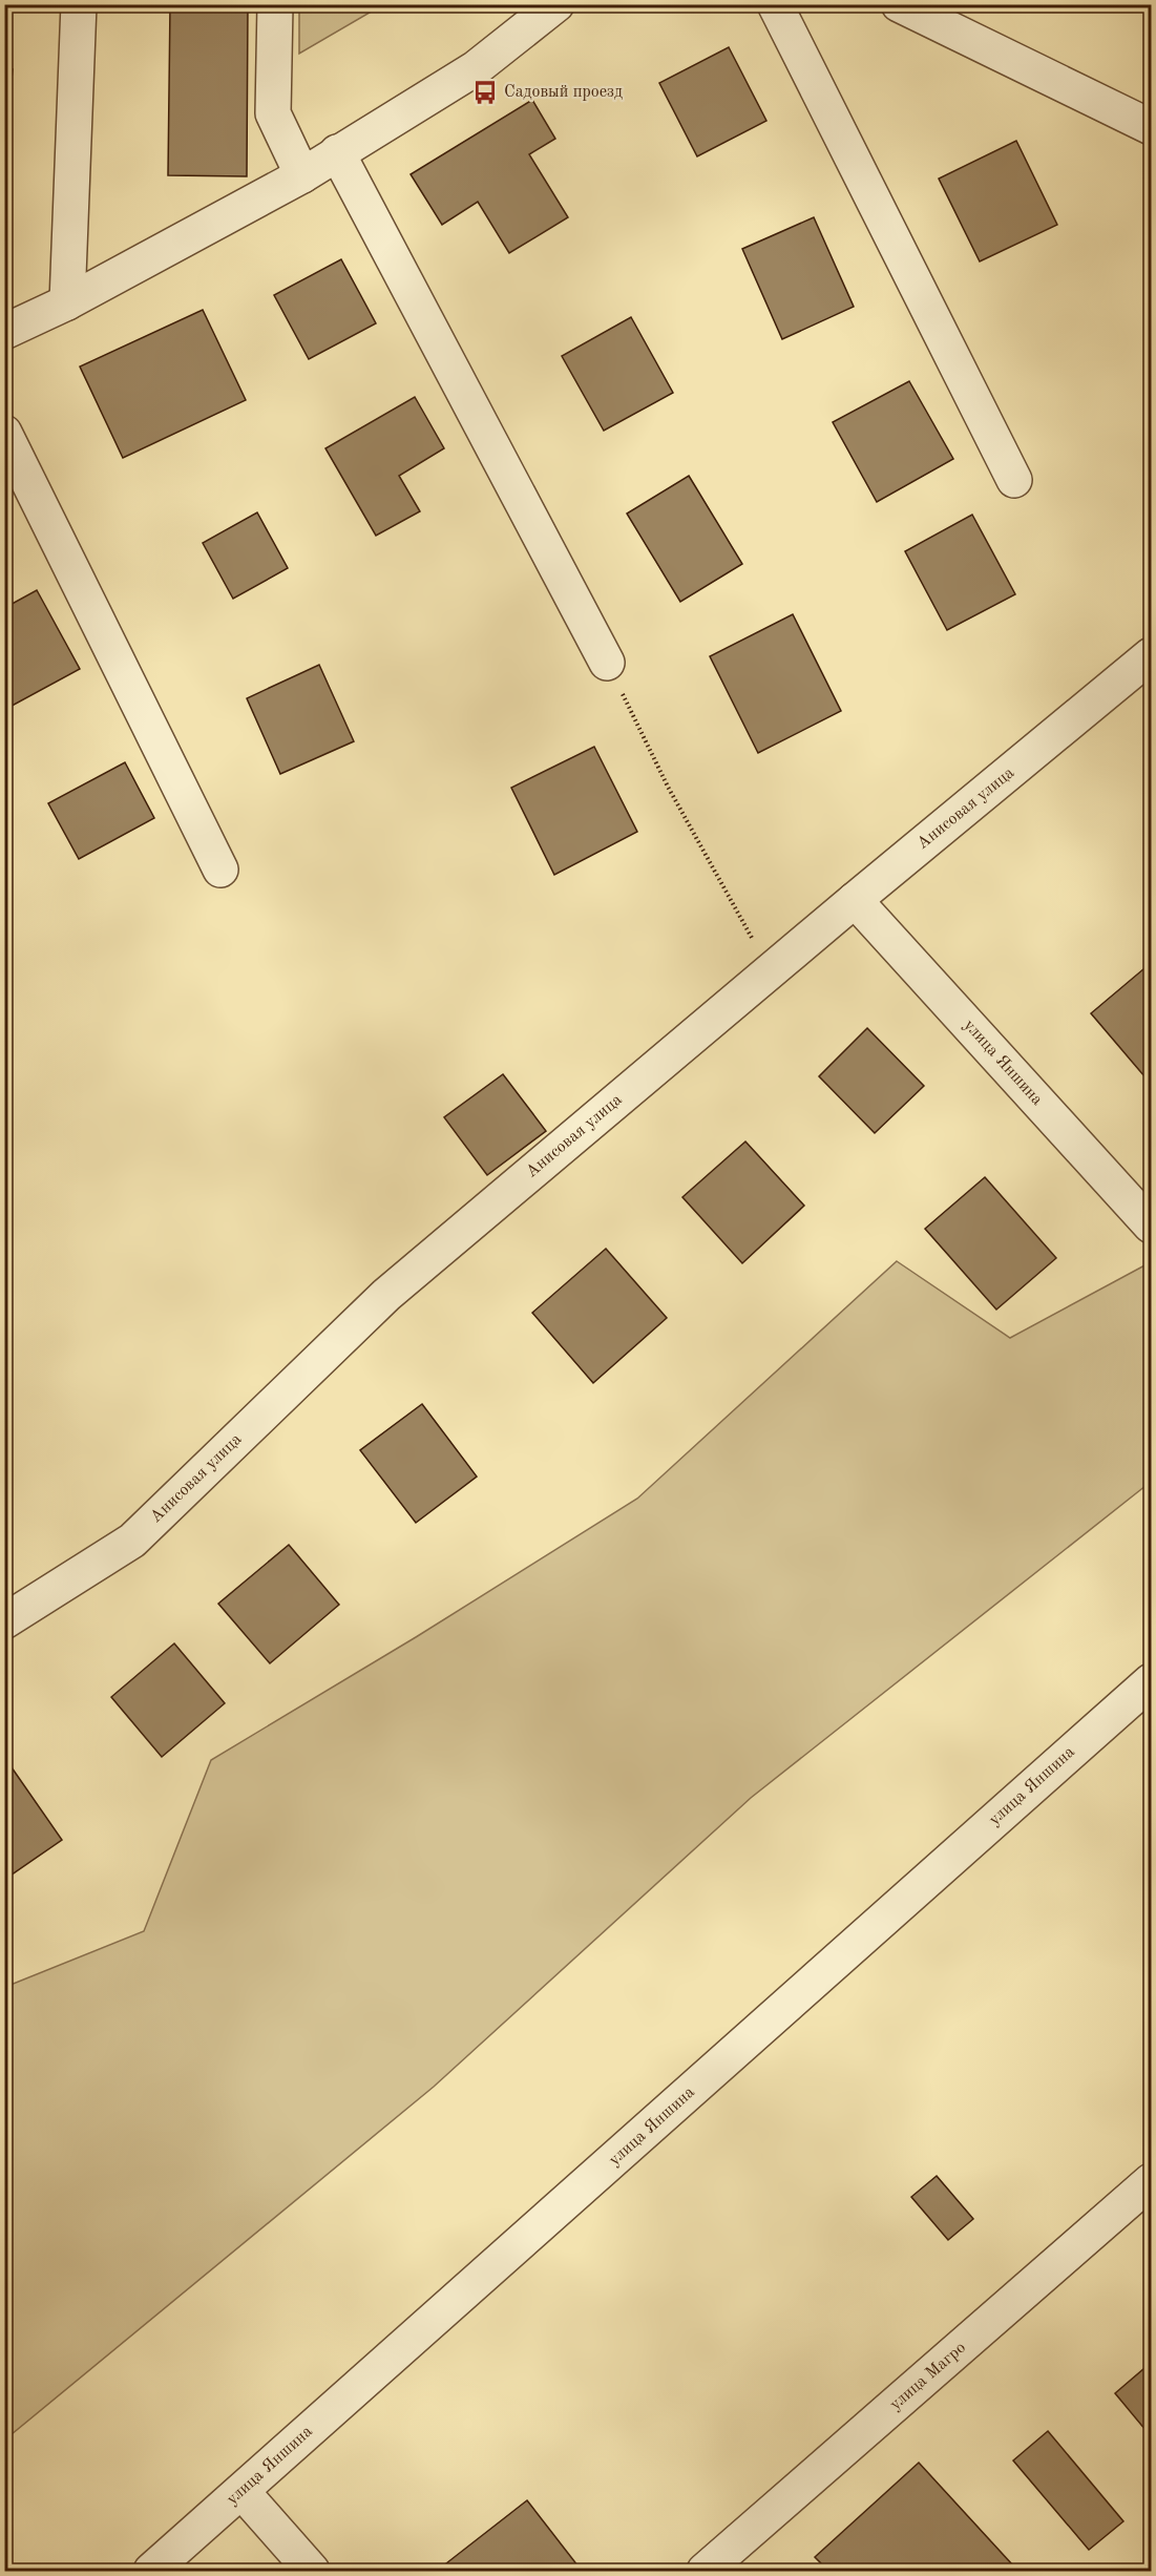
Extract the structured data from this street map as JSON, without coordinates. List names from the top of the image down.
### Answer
{
  "streets": {
    "street": ["Анисовая улица", "улица Яншина", "улица Магро"]
  },
  "crossings": [
    ["Анисовая улица", "улица Яншина"]
  ],
  "places": {
    "bus stop": ["Садовый проезд"]
  }
}
